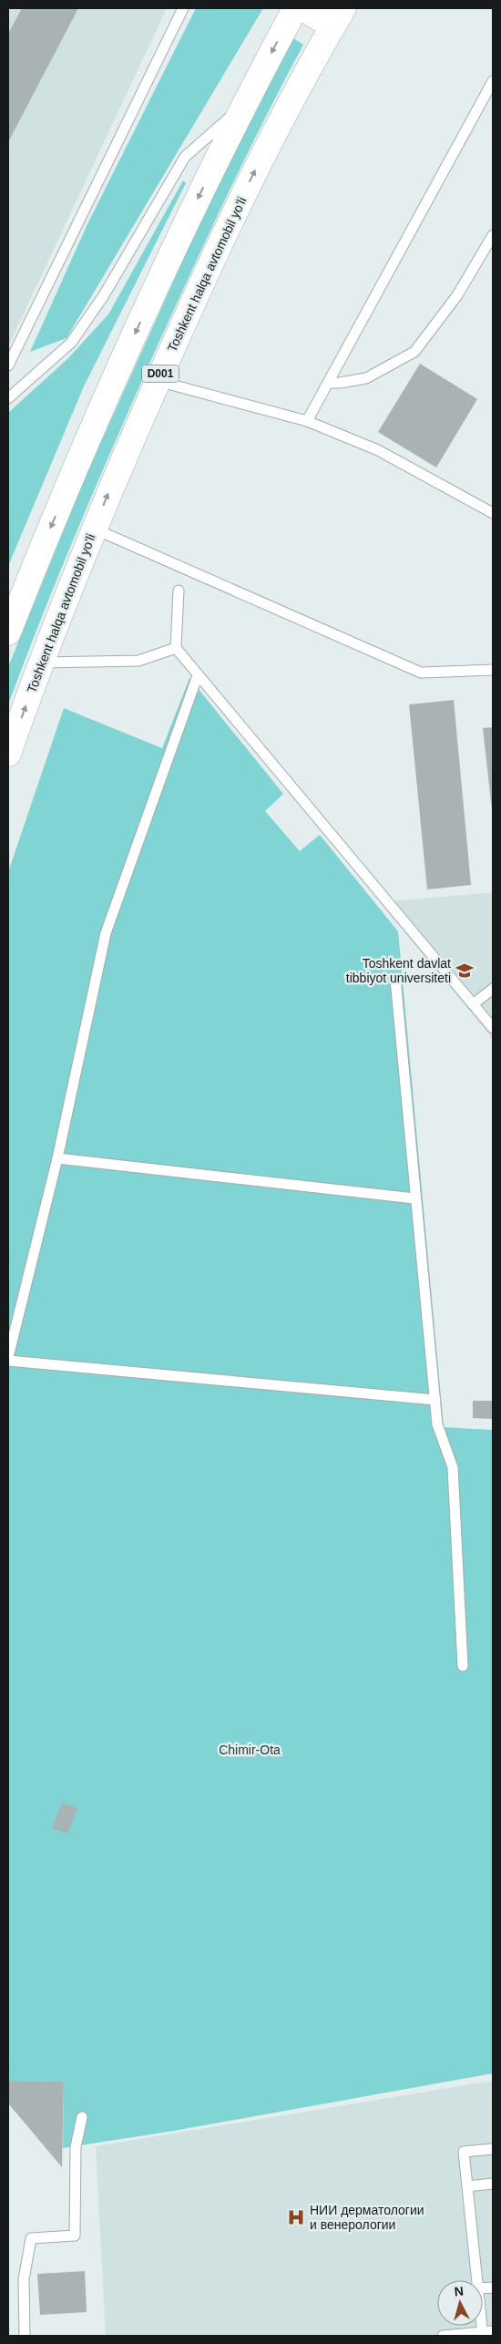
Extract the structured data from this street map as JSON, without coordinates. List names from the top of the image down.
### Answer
{
  "streets": {
    "highway": ["Toshkent halqa avtomobil yo'li", "D001"]
  },
  "parks": ["Chimir-Ota"],
  "places": {
    "school or university": ["Toshkent davlat tibbiyot universiteti"],
    "hospital": ["НИИ дерматологии и венерологии"]
  },
  "north": "top"
}
